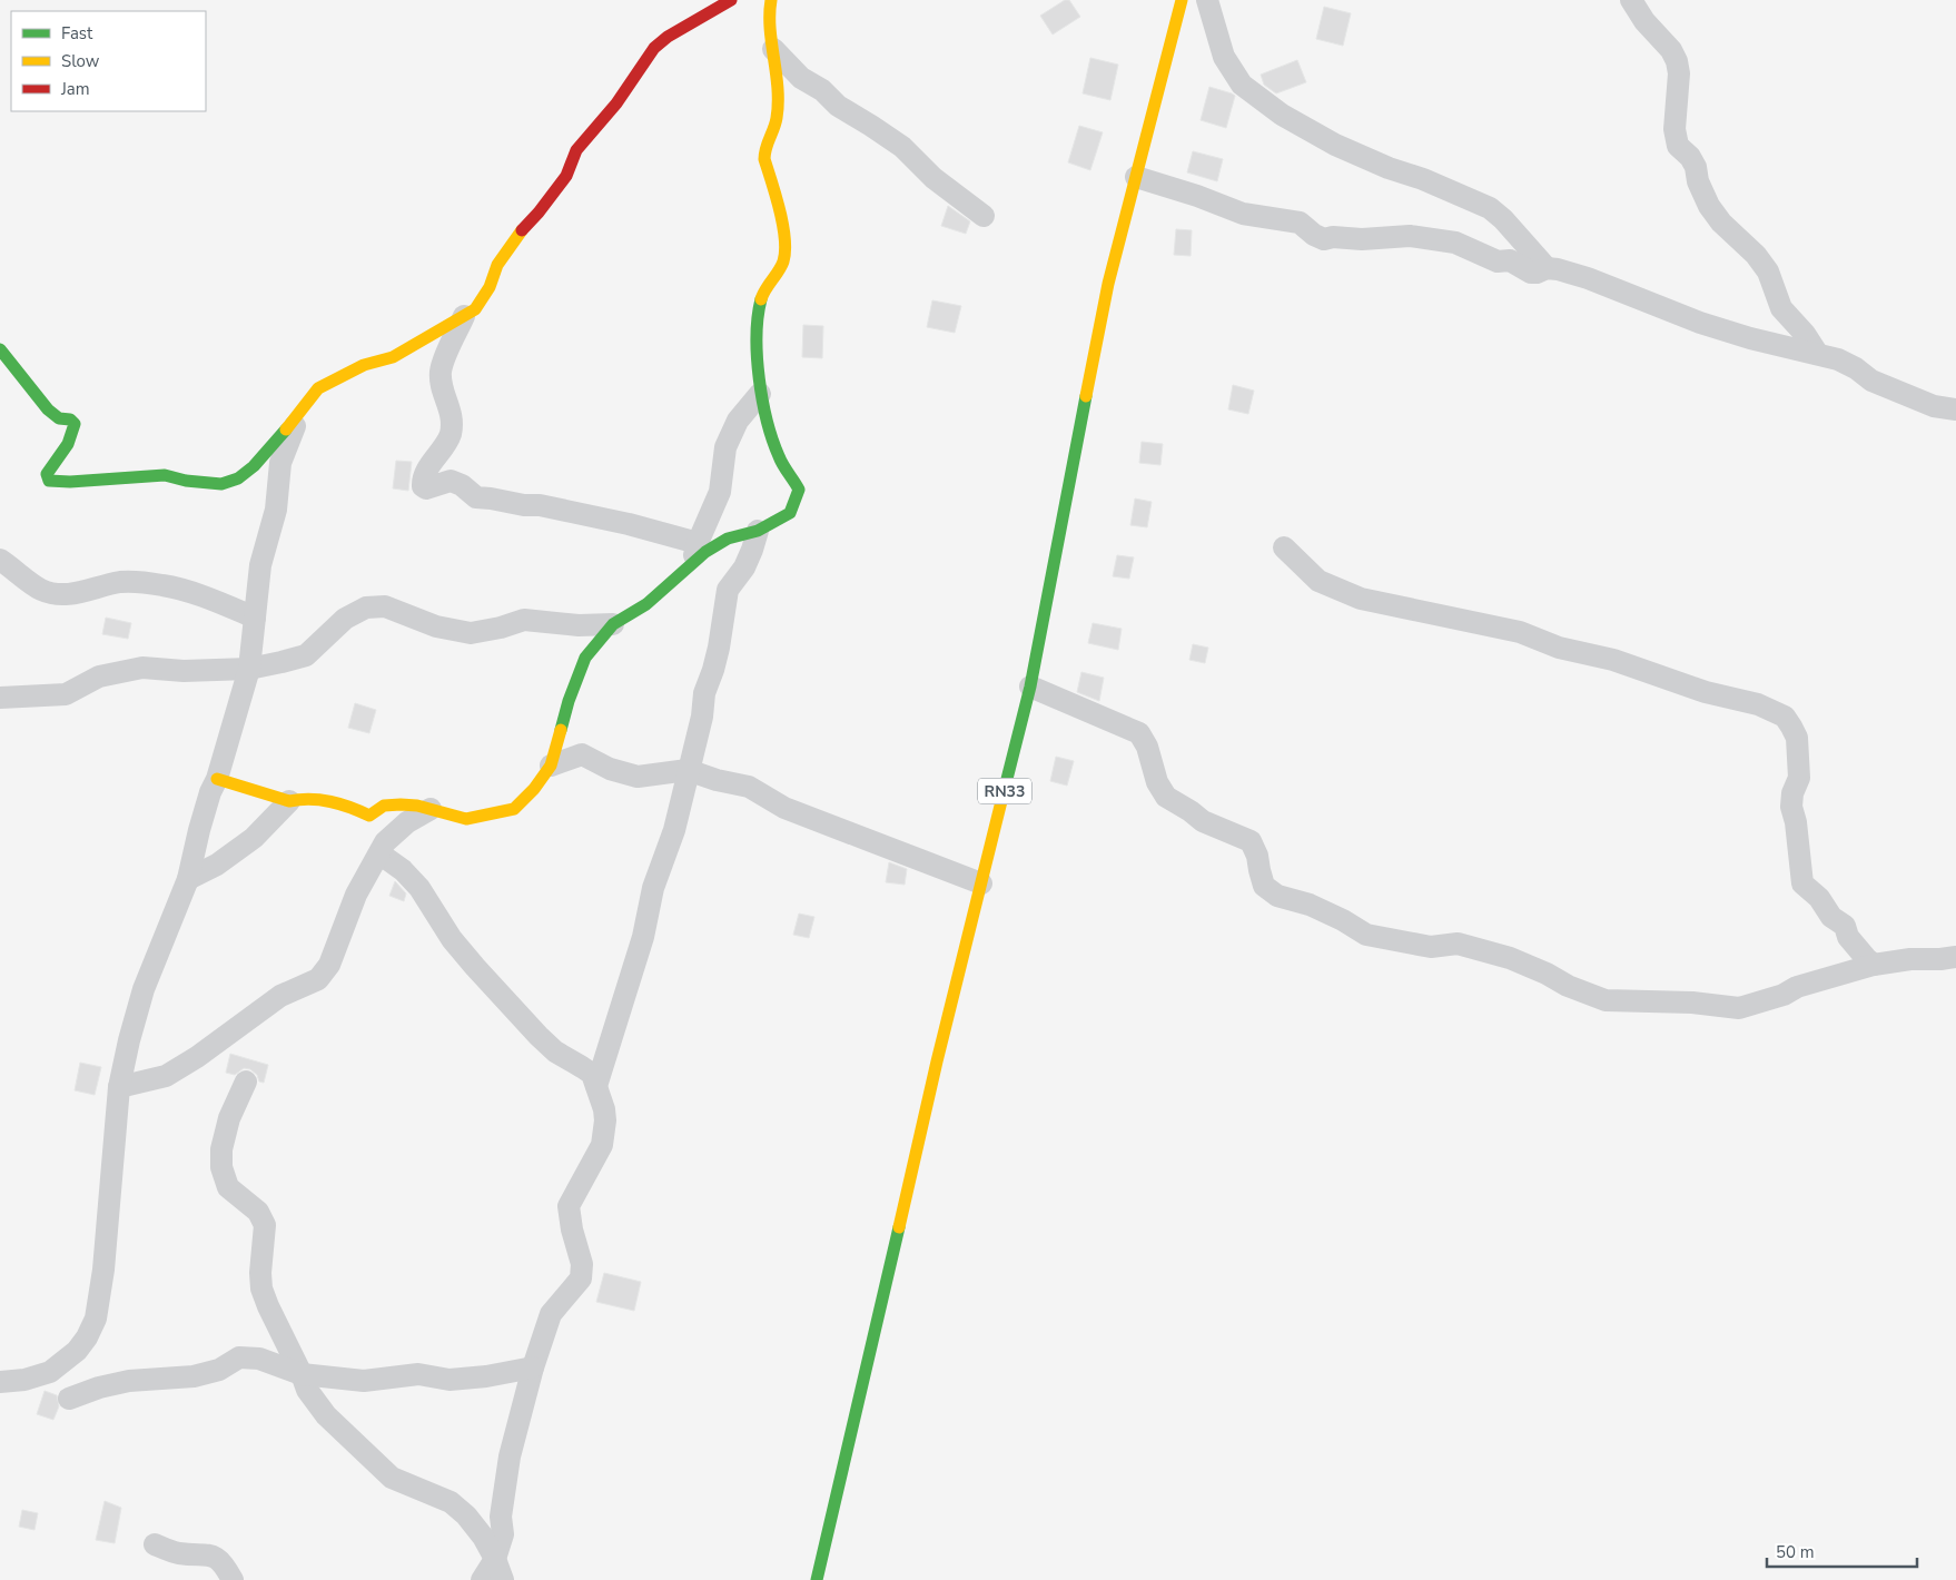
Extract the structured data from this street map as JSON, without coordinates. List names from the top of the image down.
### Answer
{
  "streets": {
    "street": ["RN33"]
  },
  "legend": ["Fast", "Slow", "Jam"],
  "scale_bar": "50 m"
}
